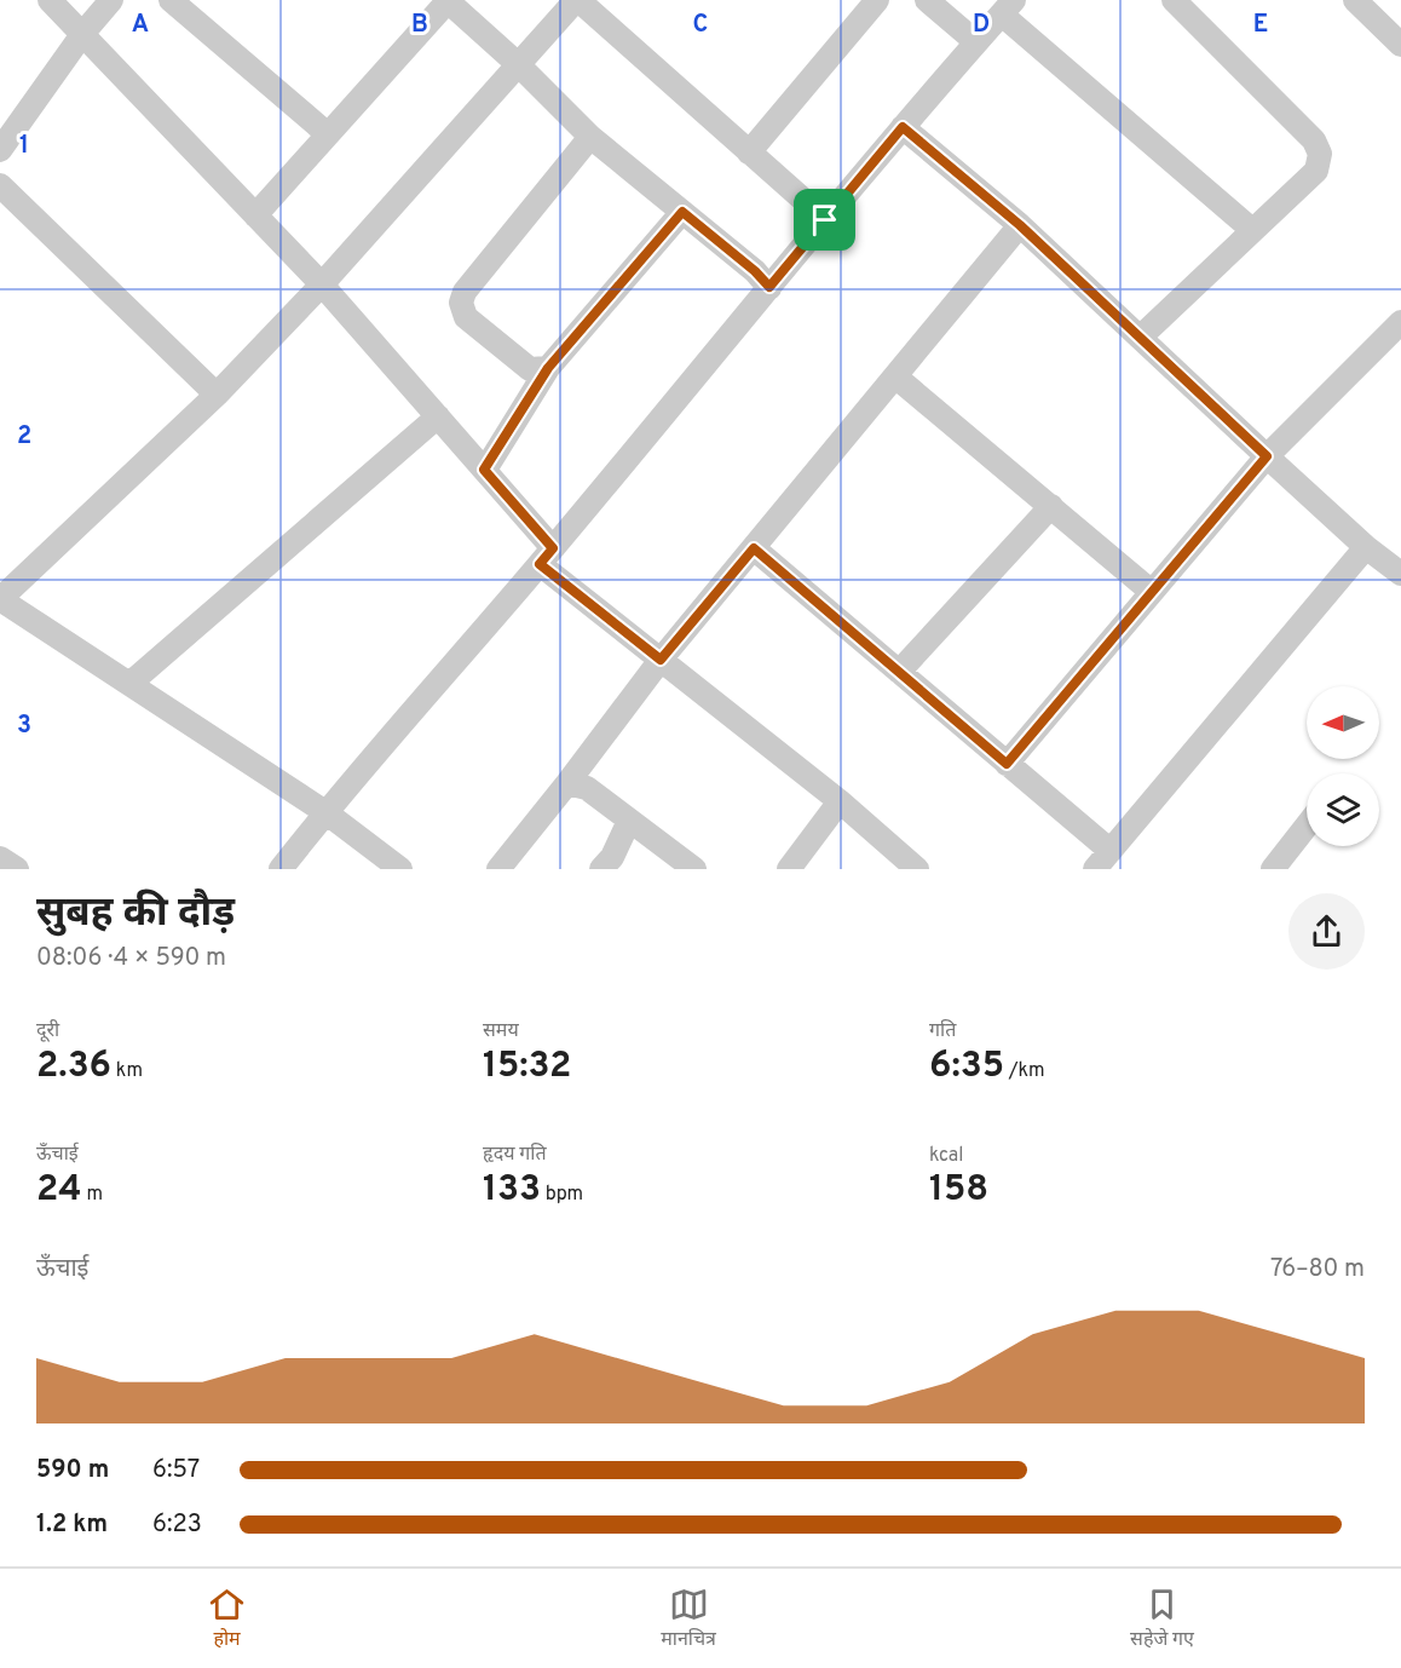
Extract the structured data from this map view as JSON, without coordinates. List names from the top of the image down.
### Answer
{
  "north": "left",
  "page": {
    "heading": ["सुबह की दौड़", "08:06 · 4 × 590 m"],
    "stats": [
      ["दूरी", "2.36 km"],
      ["समय", "15:32"],
      ["गति", "6:35 /km"],
      ["ऊँचाई", "24 m"],
      ["हृदय गति", "133 bpm"],
      ["kcal", "158"]
    ],
    "chart": ["ऊँचाई", "76–80 m"],
    "list": [
      {
        "name": "590 m",
        "note": "6:57"
      },
      {
        "name": "1.2 km",
        "note": "6:23"
      }
    ],
    "tabs": ["होम", "मानचित्र", "सहेजे गए"]
  },
  "grid": {
    "columns": [
      "A",
      "B",
      "C",
      "D",
      "E"
    ],
    "rows": ["1", "2", "3"]
  }
}
